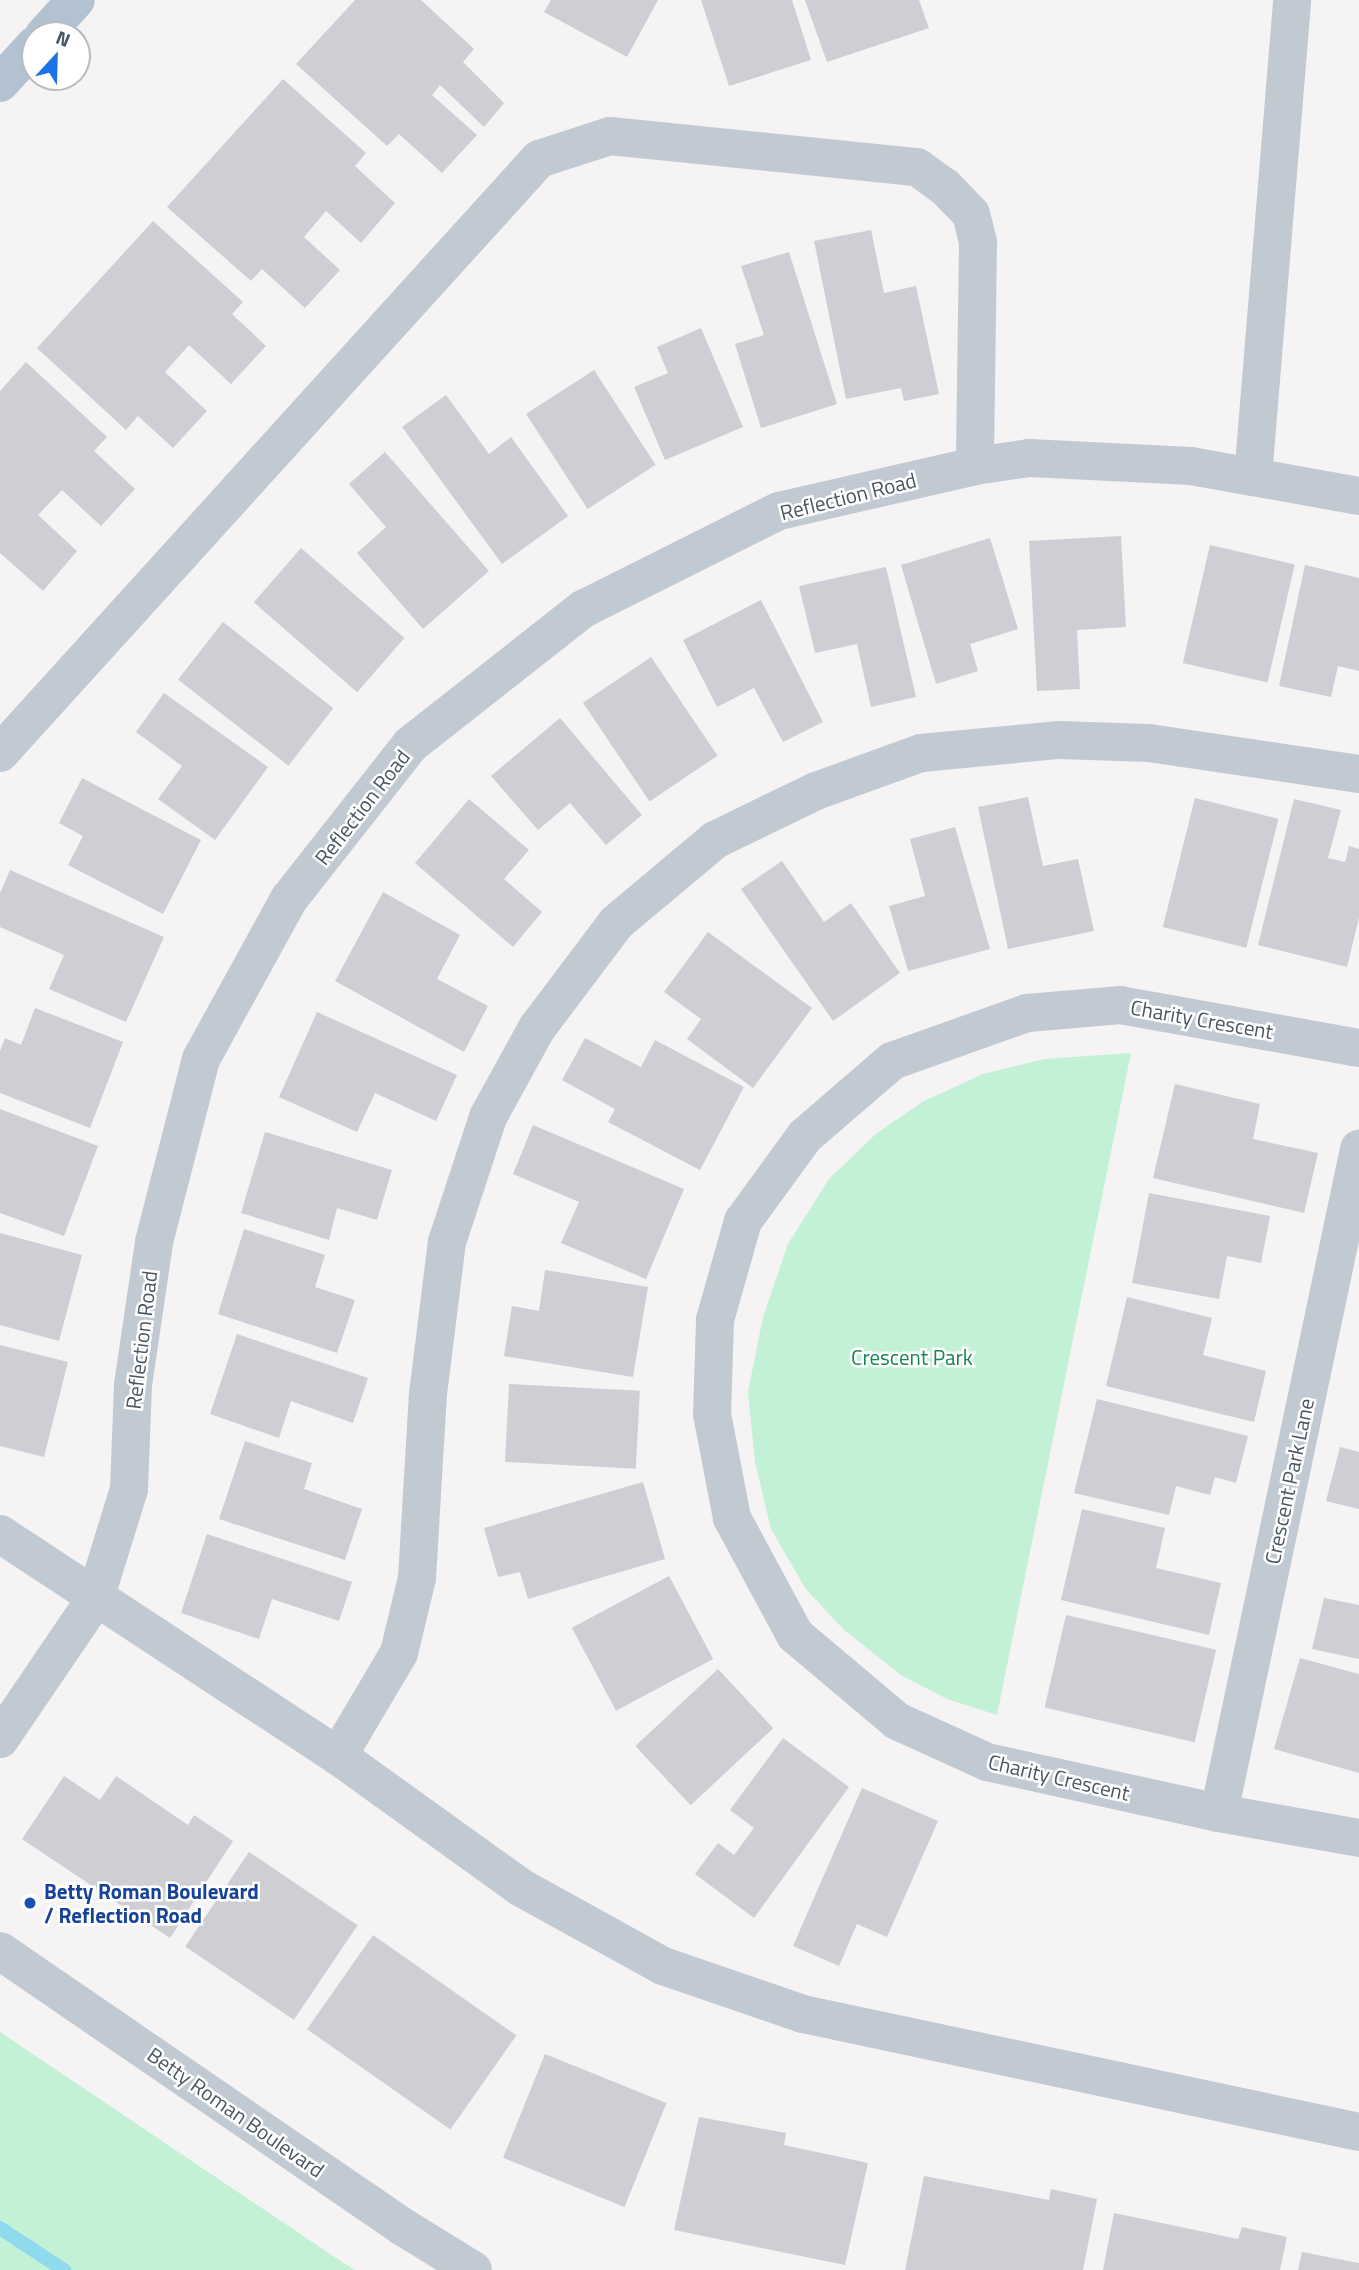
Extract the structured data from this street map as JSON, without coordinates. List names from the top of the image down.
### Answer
{
  "streets": {
    "street": [
      "Reflection Road",
      "Charity Crescent",
      "Crescent Park Lane",
      "Betty Roman Boulevard"
    ]
  },
  "crossings": [
    ["Charity Crescent", "Crescent Park Lane"]
  ],
  "parks": ["Crescent Park"],
  "places": ["Betty Roman Boulevard / Reflection Road"],
  "north": "top"
}
